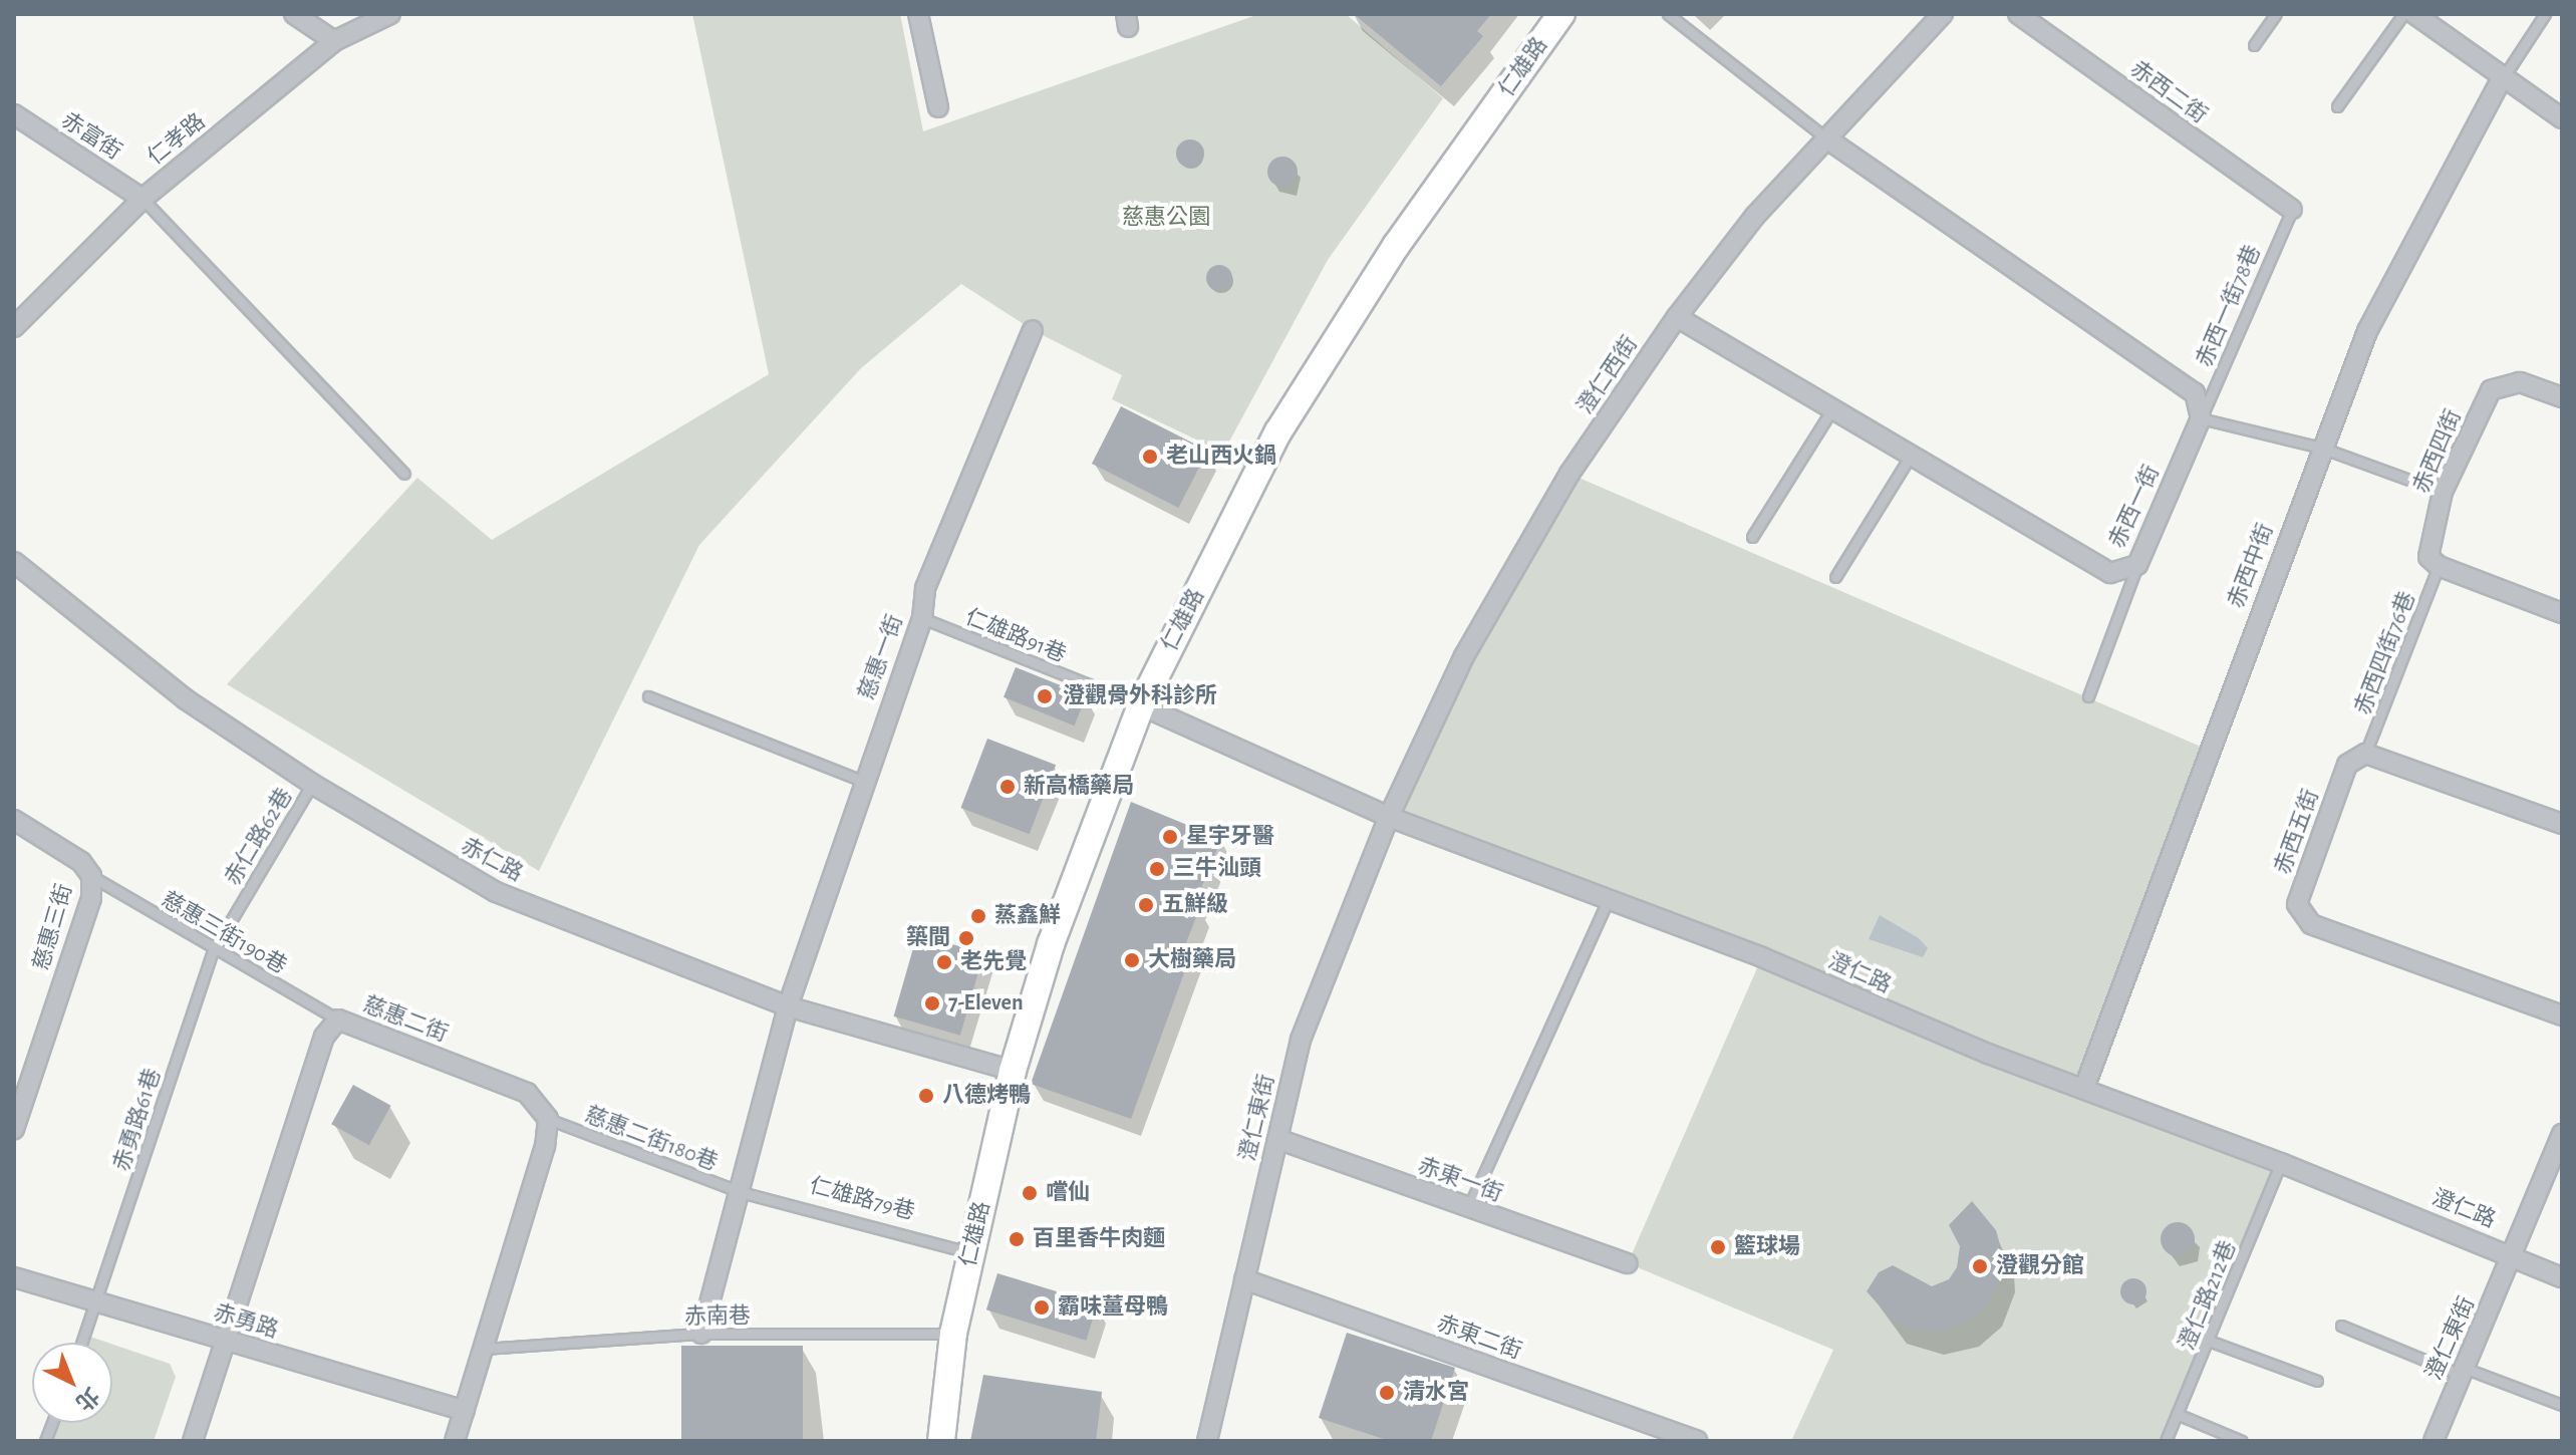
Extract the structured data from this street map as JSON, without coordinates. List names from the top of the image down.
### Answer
{
  "streets": {
    "street": [
      "仁雄路",
      "赤西二街",
      "赤富街",
      "仁孝路",
      "澄仁西街",
      "赤西四街",
      "赤西一街",
      "赤西中街",
      "慈惠一街",
      "赤西五街",
      "赤仁路",
      "慈惠三街",
      "澄仁路",
      "慈惠二街",
      "澄仁東街",
      "赤東一街",
      "赤勇路",
      "赤東二街"
    ],
    "lane": [
      "赤西一街78巷",
      "仁雄路91巷",
      "赤西四街76巷",
      "赤仁路62巷",
      "慈惠三街190巷",
      "赤勇路61巷",
      "慈惠二街180巷",
      "仁雄路79巷",
      "澄仁路212巷",
      "赤南巷"
    ]
  },
  "crossings": [
    ["仁雄路", "仁雄路91巷"],
    ["仁雄路", "赤仁路"],
    ["仁雄路", "澄仁路"],
    ["仁雄路", "仁雄路79巷"],
    ["仁雄路", "赤南巷"],
    ["赤西二街", "赤西一街78巷"],
    ["赤富街", "仁孝路"],
    ["赤西一街78巷", "赤西一街"],
    ["澄仁西街", "赤西一街"],
    ["澄仁西街", "澄仁路"],
    ["澄仁西街", "澄仁東街"],
    ["赤西四街", "赤西四街76巷"],
    ["赤西中街", "澄仁路"],
    ["仁雄路91巷", "慈惠一街"],
    ["仁雄路91巷", "澄仁路"],
    ["赤西四街76巷", "赤西五街"],
    ["慈惠一街", "赤仁路"],
    ["赤仁路62巷", "赤仁路"],
    ["赤仁路62巷", "慈惠三街190巷"],
    ["赤仁路62巷", "赤勇路61巷"],
    ["慈惠三街", "慈惠三街190巷"],
    ["慈惠三街190巷", "慈惠二街"],
    ["慈惠三街190巷", "赤勇路61巷"],
    ["澄仁路", "澄仁東街"],
    ["澄仁路", "澄仁路212巷"],
    ["慈惠二街", "慈惠二街180巷"],
    ["慈惠二街", "赤勇路"],
    ["澄仁東街", "赤東一街"],
    ["澄仁東街", "赤東二街"],
    ["赤勇路61巷", "赤勇路"],
    ["慈惠二街180巷", "仁雄路79巷"]
  ],
  "parks": ["慈惠公園"],
  "places": [
    "老山西火鍋",
    "澄觀骨外科診所",
    "新高橋藥局",
    "星宇牙醫",
    "三牛汕頭",
    "五鮮級",
    "蒸鑫鮮",
    "築間",
    "大樹藥局",
    "老先覺",
    "7-Eleven",
    "八德烤鴨",
    "嚐仙",
    "百里香牛肉麵",
    "籃球場",
    "澄觀分館",
    "霸味薑母鴨",
    "清水宮"
  ],
  "north": "bottom right"
}
